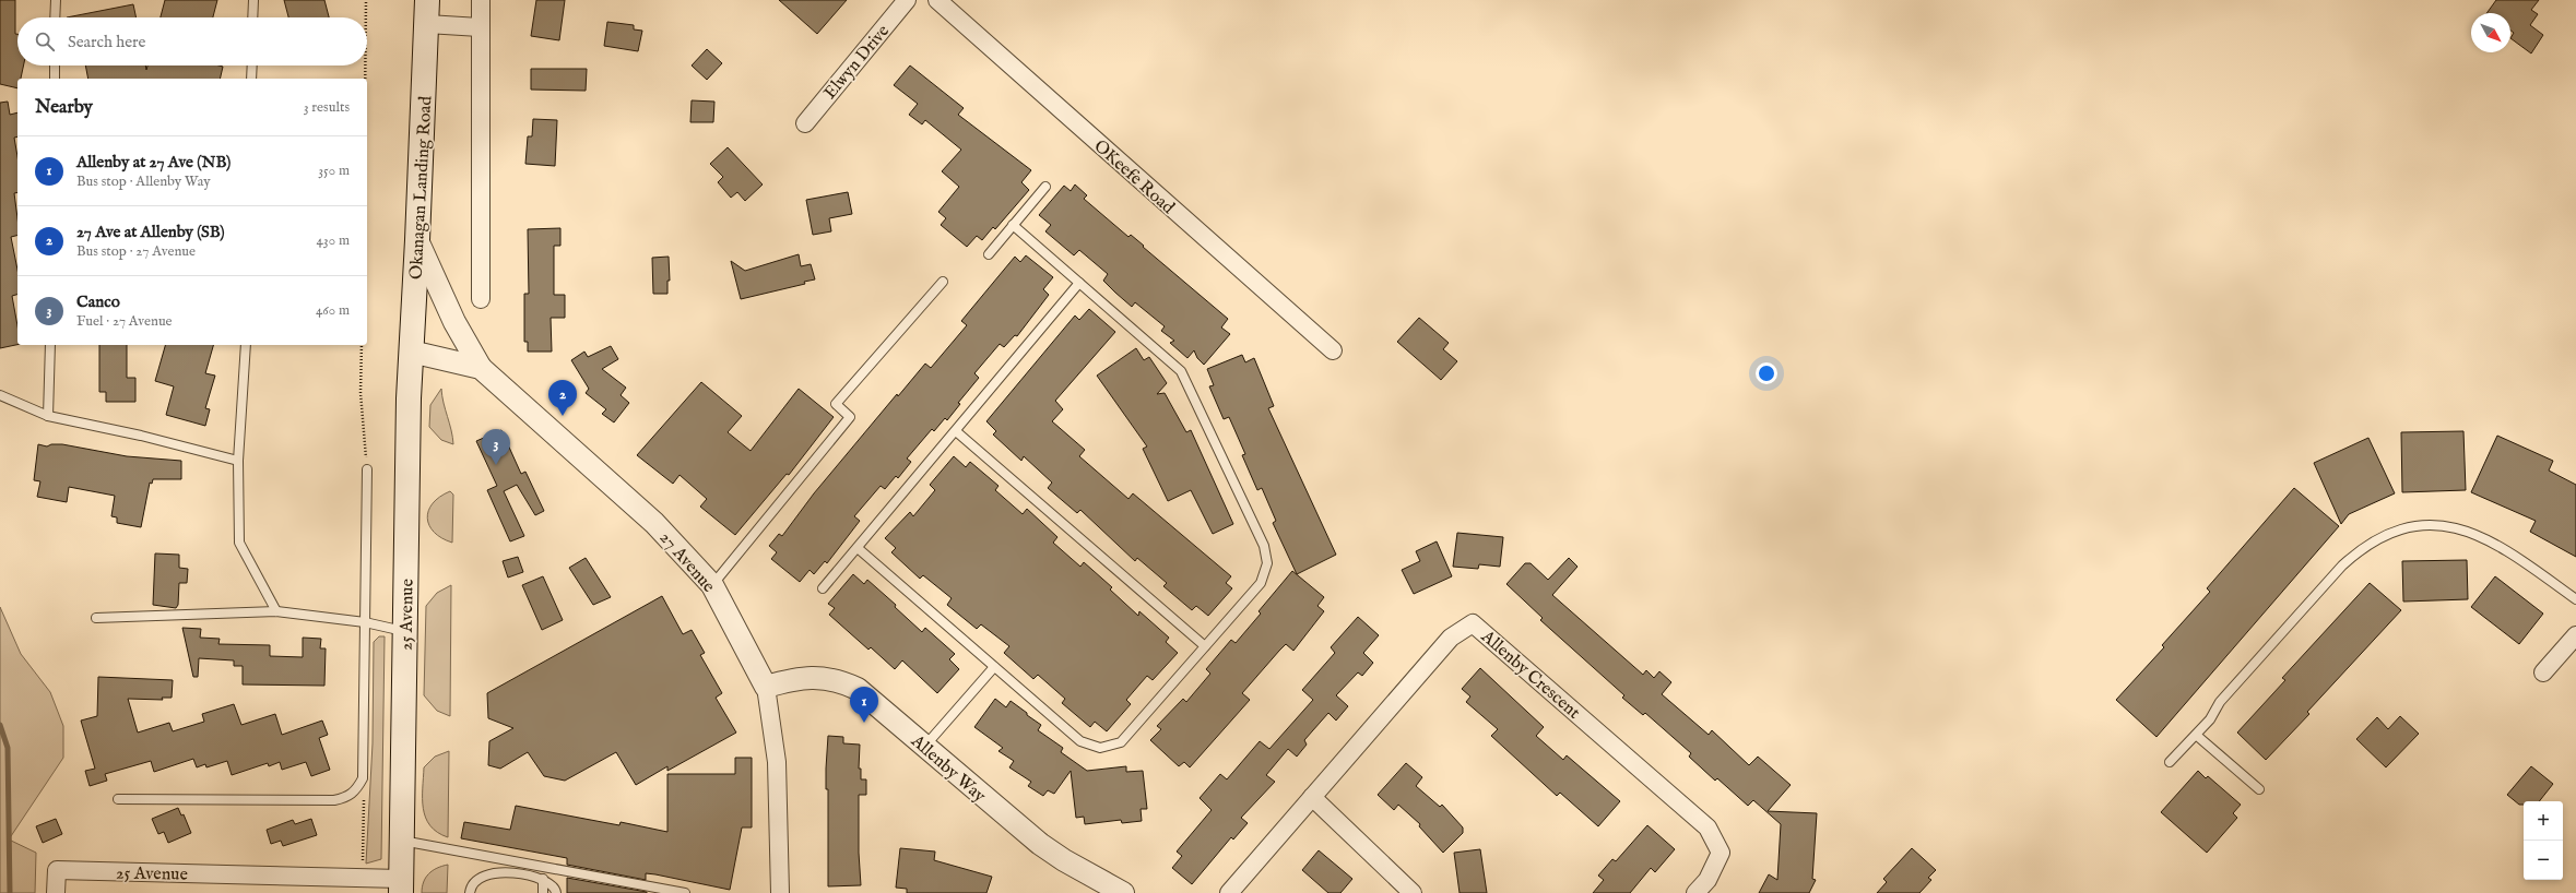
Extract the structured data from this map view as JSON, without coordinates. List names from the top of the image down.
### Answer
{
  "streets": {
    "main road": ["Okanagan Landing Road", "25 Avenue"],
    "street": [
      "Elwyn Drive",
      "OKeefe Road",
      "27 Avenue",
      "Allenby Crescent",
      "Allenby Way"
    ]
  },
  "crossings": [
    ["Okanagan Landing Road", "27 Avenue"],
    ["Okanagan Landing Road", "25 Avenue"],
    ["27 Avenue", "25 Avenue"],
    ["27 Avenue", "Allenby Way"]
  ],
  "north": "bottom right",
  "page": {
    "search": "Search here",
    "heading": ["Nearby", "3 results"],
    "list": [
      {
        "mark": "1",
        "name": "Allenby at 27 Ave (NB)",
        "note": "Bus stop · Allenby Way",
        "value": "350 m"
      },
      {
        "mark": "2",
        "name": "27 Ave at Allenby (SB)",
        "note": "Bus stop · 27 Avenue",
        "value": "430 m"
      },
      {
        "mark": "3",
        "name": "Canco",
        "note": "Fuel · 27 Avenue",
        "value": "460 m"
      }
    ],
    "pins": ["2", "3", "1"],
    "map_buttons": ["+", "−"]
  }
}
